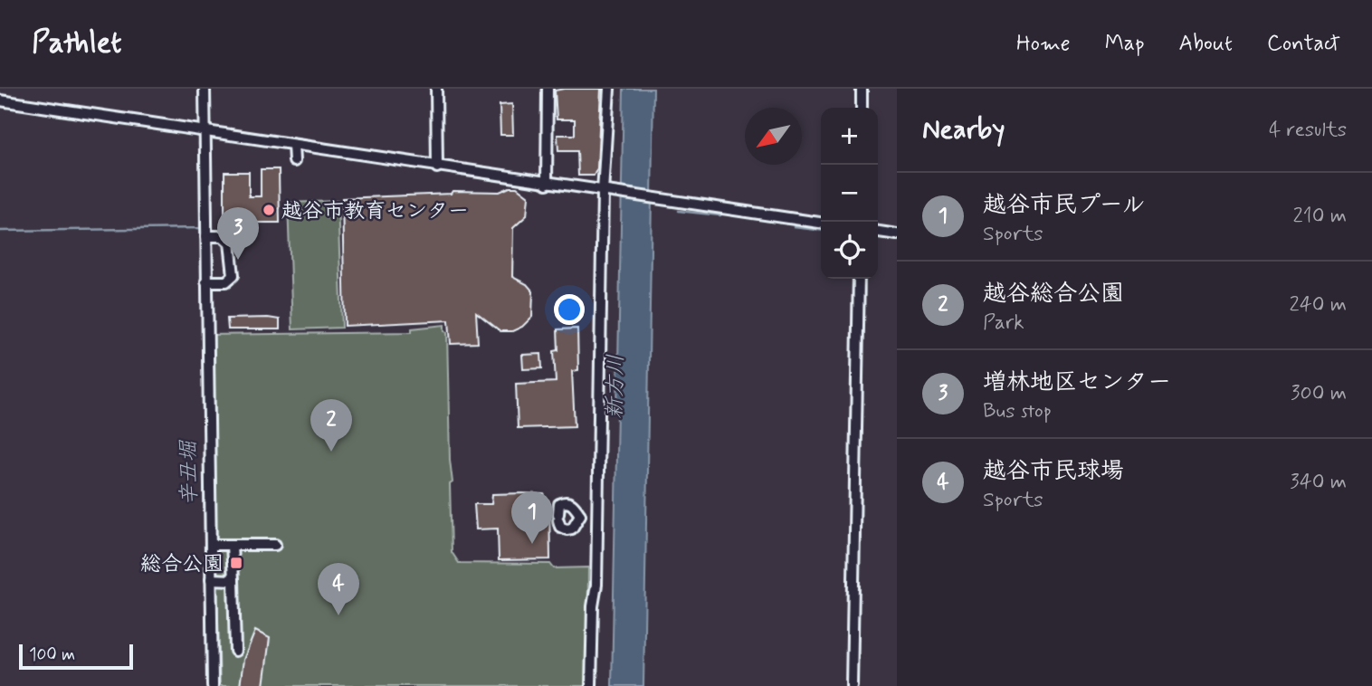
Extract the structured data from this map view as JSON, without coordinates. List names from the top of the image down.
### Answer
{
  "water": ["新方川", "辛丑堀"],
  "places": {
    "other": ["越谷市教育センター"],
    "transit": ["総合公園"]
  },
  "scale_bar": "100 m",
  "north": "bottom left",
  "page": {
    "header": "Pathlet",
    "nav": [
      "Home",
      "Map",
      "About",
      "Contact"
    ],
    "heading": ["Nearby", "4 results"],
    "map_buttons": ["+", "−"],
    "list": [
      {
        "mark": "1",
        "name": "越谷市民プール",
        "note": "Sports",
        "value": "210 m"
      },
      {
        "mark": "2",
        "name": "越谷総合公園",
        "note": "Park",
        "value": "240 m"
      },
      {
        "mark": "3",
        "name": "増林地区センター",
        "note": "Bus stop",
        "value": "300 m"
      },
      {
        "mark": "4",
        "name": "越谷市民球場",
        "note": "Sports",
        "value": "340 m"
      }
    ],
    "pins": [
      "3",
      "2",
      "1",
      "4"
    ],
    "scale": "100 m"
  }
}
